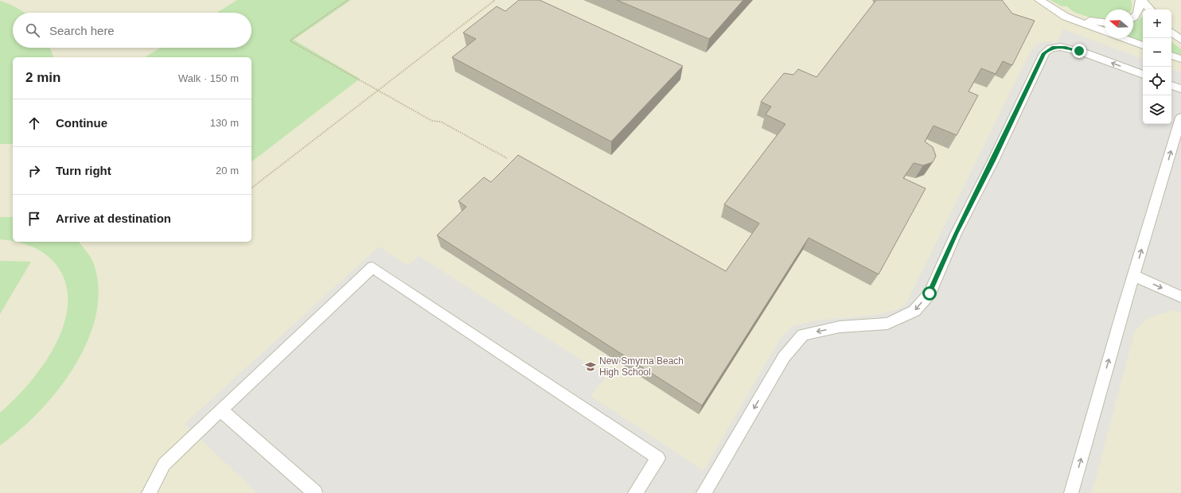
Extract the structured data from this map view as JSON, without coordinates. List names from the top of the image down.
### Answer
{
  "places": {
    "school or university": ["New Smyrna Beach High School"]
  },
  "north": "left",
  "page": {
    "map_buttons": ["+", "−"],
    "search": "Search here",
    "heading": ["2 min", "Walk · 150 m"],
    "list": [
      ["Continue", "130 m"],
      ["Turn right", "20 m"],
      "Arrive at destination"
    ]
  }
}
